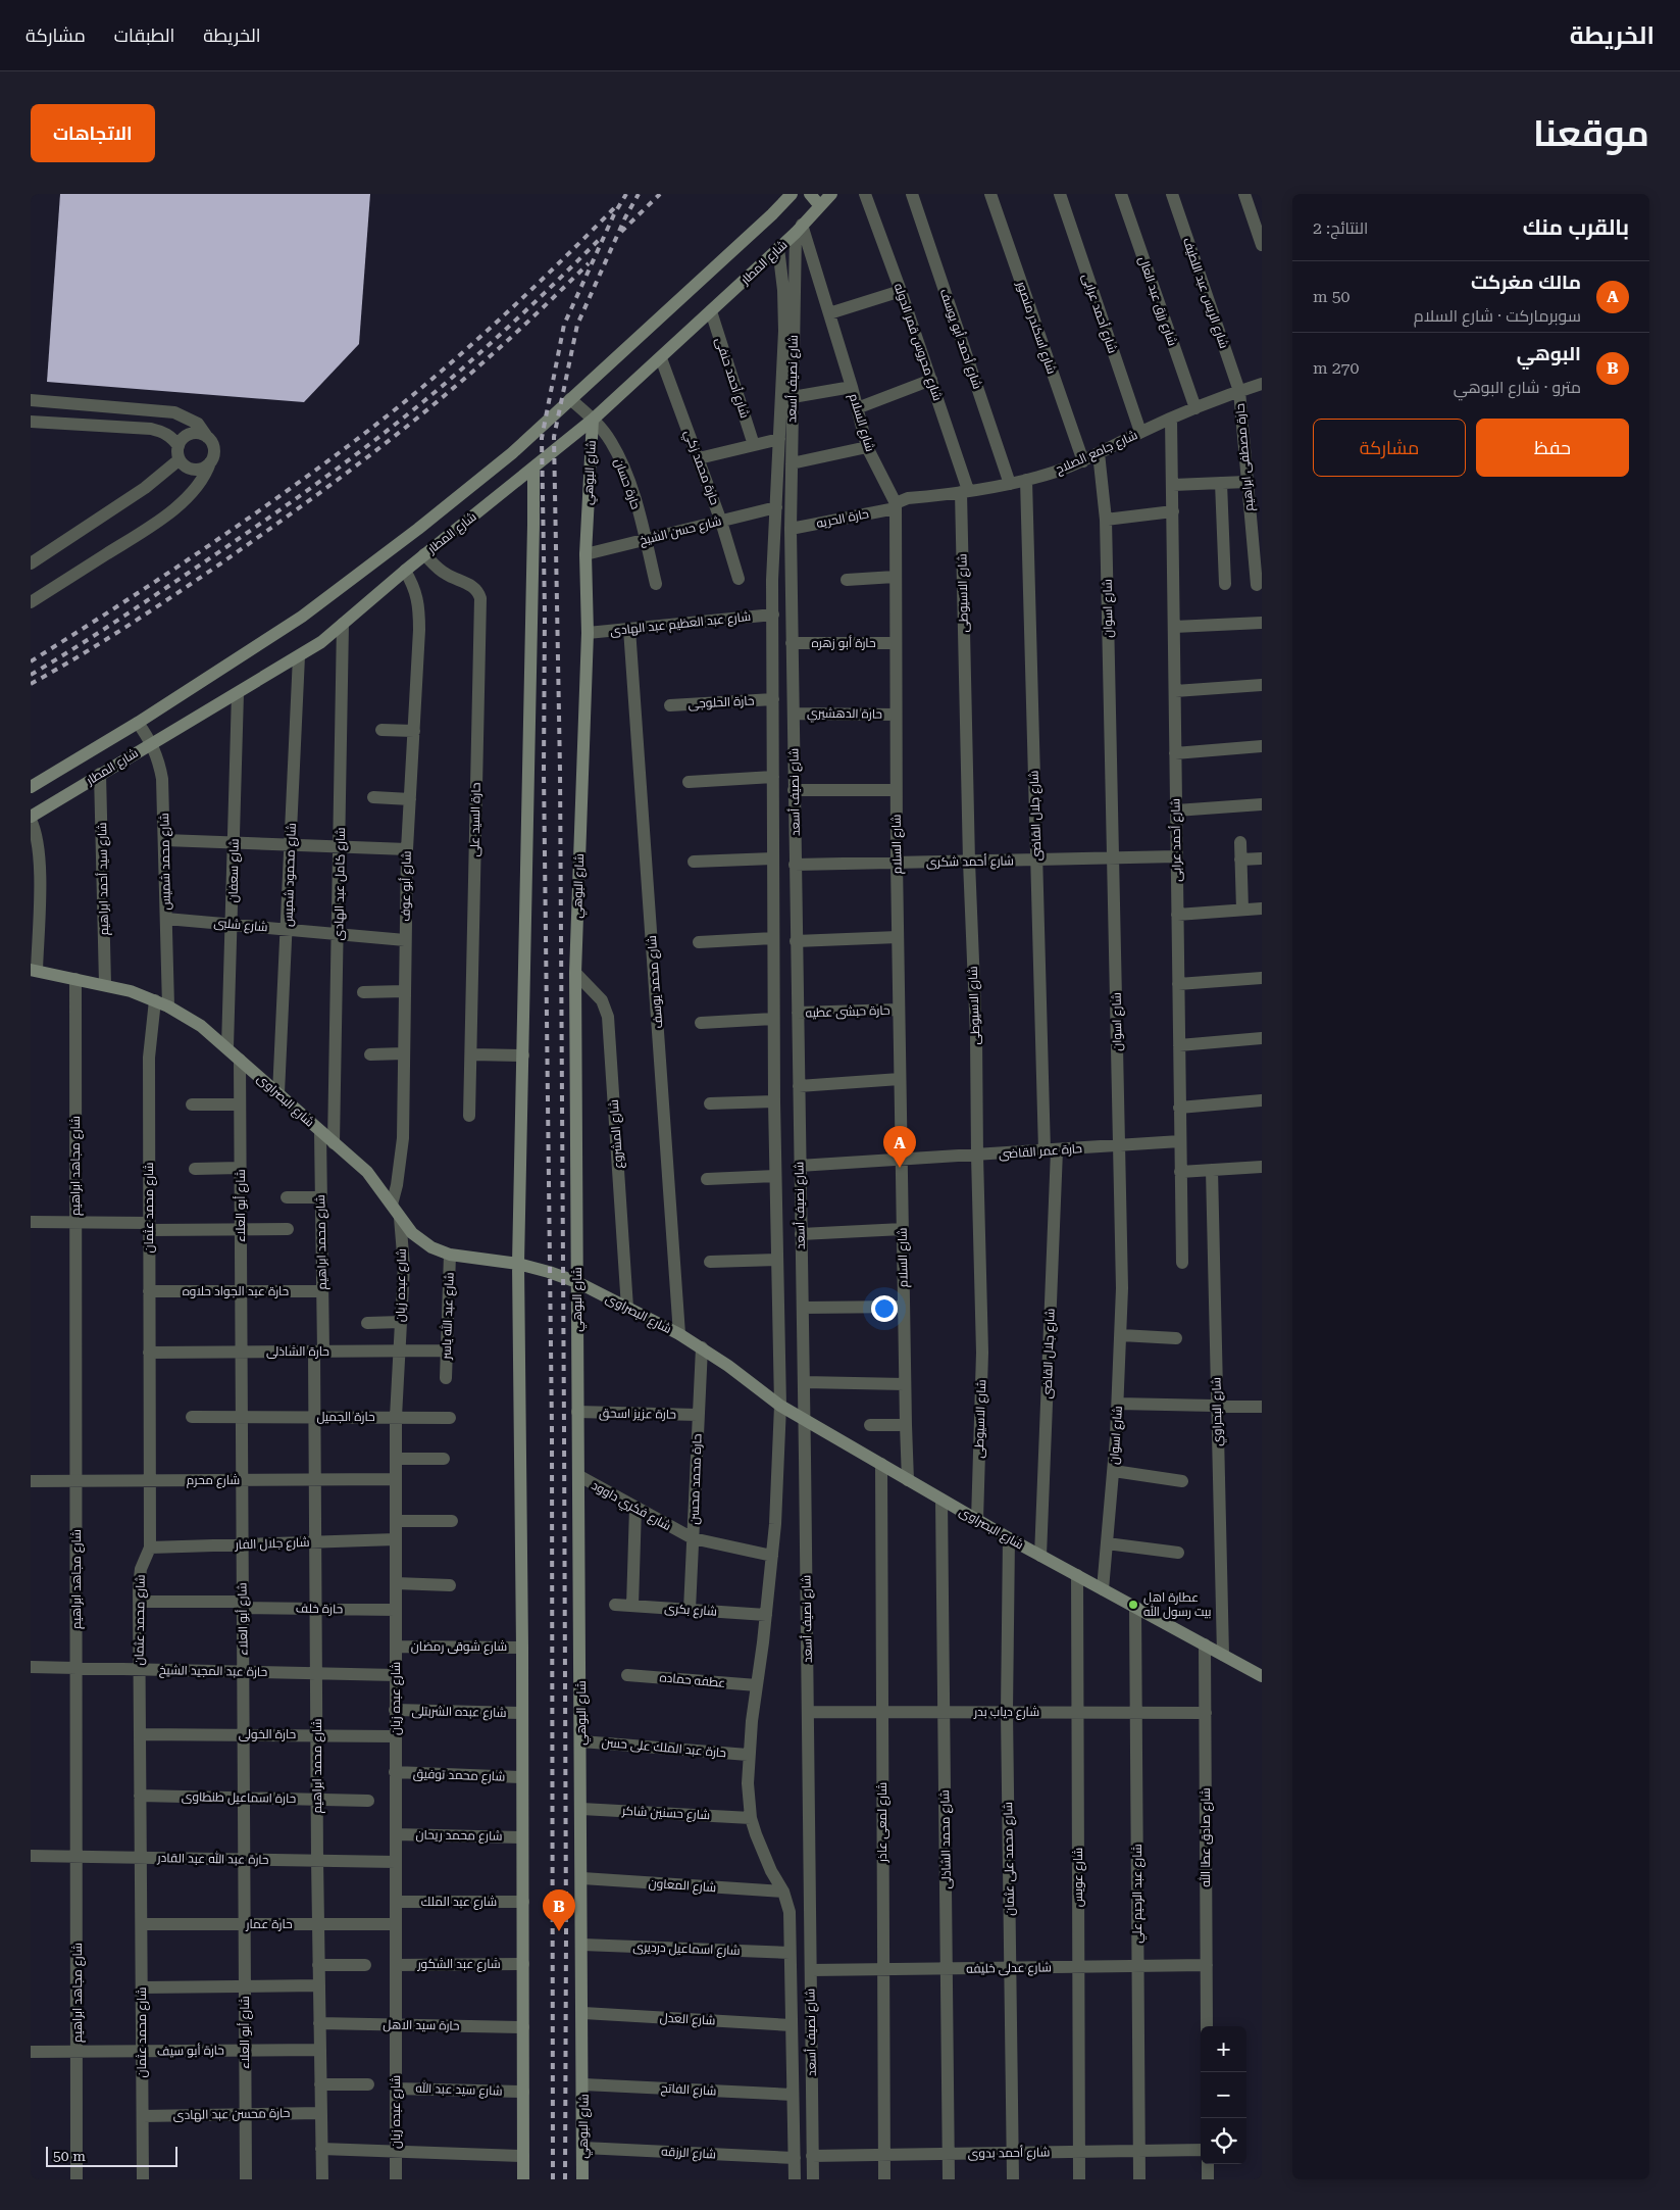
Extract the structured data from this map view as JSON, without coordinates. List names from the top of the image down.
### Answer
{
  "streets": {
    "street": [
      "شارع المطار",
      "شارع الريس عبد اللطيف",
      "شارع رزق عبد العال",
      "شارع أحمد عرابى",
      "شارع اسكندر منصور",
      "شارع أحمد أبو يوسف",
      "شارع محروس قمر الدوله",
      "شارع أحمد حنفى",
      "شارع نصيف أسعد",
      "شارع السلام",
      "شارع جامع الصلاح",
      "حارة مصطفى ابراهيم",
      "حارة محمد زكي",
      "شارع البوهي",
      "حارة حسان",
      "حارة الحريه",
      "شارع حسن الشيخ",
      "شارع الاسيوطى",
      "شارع اسوان",
      "شارع عبد العظيم عبد الهادى",
      "حارة أبو زهره",
      "حارة الحلوجى",
      "حارة الدهشيري",
      "شارع جلال القاضى",
      "حارة السيد على",
      "شارع محمد شميس",
      "شارع أحمد شكرى",
      "شارع سعفان",
      "شارع محمود شميس",
      "شارع سيد أحمد ابراهيم",
      "شارع كامل عبد الهادى",
      "شارع أبو عوف",
      "شارع شلبى",
      "شارع محمد يوسف",
      "حارة حبشى عطيه",
      "شارع البصراوى",
      "شارع المشروع",
      "حارة عمر القاضى",
      "شارع مجاهد ابراهيم",
      "شارع أبو العلاء",
      "شارع محمد عثمان",
      "شارع محمد ابراهيم",
      "شارع عبده زيان",
      "حارة عبد الجواد حلاوه",
      "شارع عبد الله ياسر",
      "حارة الشاذلى",
      "شارع البحراوي",
      "حارة عزيز اسحق",
      "حارة الجميل",
      "حارة محمد محسن",
      "شارع محرم",
      "شارع فكري داوود",
      "شارع جلال الفار",
      "حارة خلف",
      "شارع بكرى",
      "شارع شوقى رمضان",
      "حارة عبد المجيد الشيخ",
      "عطفه حماده",
      "شارع عبده الشربتلى",
      "شارع دياب بدر",
      "حارة الخولى",
      "حارة عبد الملك على حسن",
      "شارع محمد توفيق",
      "حارة اسماعيل طنطاوى",
      "شارع حسنين شاكر",
      "شارع لمعى عاذر",
      "شارع محمد ريحان",
      "شارع صادق عطا الله",
      "شارع محمد الشاذلى",
      "حارة عبد الله عبد القادر",
      "شارع محمد على عثمان",
      "شارع عويس",
      "شارع المعاون",
      "شارع عبد الرحيم علي",
      "شارع عبد الملك",
      "حارة عمار",
      "شارع اسماعيل درديرى",
      "شارع عبد الشكور",
      "شارع عدلى خليفه",
      "شارع العدل",
      "حارة سيد الاهل",
      "حارة أبو سيف",
      "شارع سيد عبد الله",
      "شارع الفاتح",
      "حارة محسن عبد الهادى",
      "شارع الرزقه",
      "شارع أحمد بدوى"
    ]
  },
  "crossings": [
    ["شارع المطار", "شارع أحمد حنفى"],
    ["شارع المطار", "شارع نصيف أسعد"],
    ["شارع المطار", "شارع السلام"],
    ["شارع المطار", "حارة محمد زكي"],
    ["شارع المطار", "شارع البوهي"],
    ["شارع المطار", "حارة حسان"],
    ["شارع المطار", "حارة السيد على"],
    ["شارع المطار", "شارع محمد شميس"],
    ["شارع المطار", "شارع سعفان"],
    ["شارع المطار", "شارع محمود شميس"],
    ["شارع المطار", "شارع سيد أحمد ابراهيم"],
    ["شارع المطار", "شارع كامل عبد الهادى"],
    ["شارع المطار", "شارع أبو عوف"],
    ["شارع الريس عبد اللطيف", "شارع جامع الصلاح"],
    ["شارع الريس عبد اللطيف", "حارة مصطفى ابراهيم"],
    ["شارع رزق عبد العال", "شارع جامع الصلاح"],
    ["شارع أحمد عرابى", "شارع جامع الصلاح"],
    ["شارع أحمد عرابى", "شارع أحمد شكرى"],
    ["شارع أحمد عرابى", "حارة عمر القاضى"],
    ["شارع اسكندر منصور", "شارع جامع الصلاح"],
    ["شارع أحمد أبو يوسف", "شارع جامع الصلاح"],
    ["شارع محروس قمر الدوله", "شارع جامع الصلاح"],
    ["شارع محروس قمر الدوله", "شارع الاسيوطى"],
    ["شارع نصيف أسعد", "شارع السلام"],
    ["شارع نصيف أسعد", "حارة الحريه"],
    ["شارع نصيف أسعد", "شارع حسن الشيخ"],
    ["شارع نصيف أسعد", "شارع عبد العظيم عبد الهادى"],
    ["شارع نصيف أسعد", "حارة أبو زهره"],
    ["شارع نصيف أسعد", "حارة الحلوجى"],
    ["شارع نصيف أسعد", "حارة الدهشيري"],
    ["شارع نصيف أسعد", "شارع أحمد شكرى"],
    ["شارع نصيف أسعد", "حارة حبشى عطيه"],
    ["شارع نصيف أسعد", "شارع البصراوى"],
    ["شارع نصيف أسعد", "حارة عمر القاضى"],
    ["شارع نصيف أسعد", "شارع فكري داوود"],
    ["شارع نصيف أسعد", "شارع بكرى"],
    ["شارع نصيف أسعد", "عطفه حماده"],
    ["شارع نصيف أسعد", "شارع دياب بدر"],
    ["شارع نصيف أسعد", "حارة عبد الملك على حسن"],
    ["شارع نصيف أسعد", "شارع حسنين شاكر"],
    ["شارع نصيف أسعد", "شارع المعاون"],
    ["شارع نصيف أسعد", "شارع اسماعيل درديرى"],
    ["شارع نصيف أسعد", "شارع عدلى خليفه"],
    ["شارع نصيف أسعد", "شارع العدل"],
    ["شارع نصيف أسعد", "شارع الفاتح"],
    ["شارع نصيف أسعد", "شارع الرزقه"],
    ["شارع نصيف أسعد", "شارع أحمد بدوى"],
    ["شارع السلام", "شارع جامع الصلاح"],
    ["شارع السلام", "حارة الحريه"],
    ["شارع السلام", "حارة أبو زهره"],
    ["شارع السلام", "حارة الدهشيري"],
    ["شارع السلام", "شارع أحمد شكرى"],
    ["شارع السلام", "حارة حبشى عطيه"],
    ["شارع السلام", "شارع البصراوى"],
    ["شارع السلام", "حارة عمر القاضى"],
    ["شارع جامع الصلاح", "حارة مصطفى ابراهيم"],
    ["شارع جامع الصلاح", "حارة الحريه"],
    ["شارع جامع الصلاح", "شارع الاسيوطى"],
    ["شارع جامع الصلاح", "شارع اسوان"],
    ["شارع جامع الصلاح", "شارع جلال القاضى"],
    ["حارة محمد زكي", "شارع حسن الشيخ"],
    ["شارع البوهي", "حارة حسان"],
    ["شارع البوهي", "شارع حسن الشيخ"],
    ["شارع البوهي", "شارع عبد العظيم عبد الهادى"],
    ["شارع البوهي", "شارع البصراوى"],
    ["شارع البوهي", "شارع المشروع"],
    ["شارع البوهي", "حارة عزيز اسحق"],
    ["شارع البوهي", "شارع فكري داوود"],
    ["شارع البوهي", "حارة عبد الملك على حسن"],
    ["شارع البوهي", "شارع حسنين شاكر"],
    ["شارع البوهي", "شارع المعاون"],
    ["شارع البوهي", "شارع اسماعيل درديرى"],
    ["شارع البوهي", "شارع العدل"],
    ["شارع البوهي", "شارع الفاتح"],
    ["شارع البوهي", "شارع الرزقه"],
    ["حارة حسان", "شارع حسن الشيخ"],
    ["شارع الاسيوطى", "شارع أحمد شكرى"],
    ["شارع الاسيوطى", "شارع البصراوى"],
    ["شارع الاسيوطى", "حارة عمر القاضى"],
    ["شارع اسوان", "شارع أحمد شكرى"],
    ["شارع اسوان", "شارع البصراوى"],
    ["شارع اسوان", "حارة عمر القاضى"],
    ["شارع عبد العظيم عبد الهادى", "شارع محمد يوسف"],
    ["شارع جلال القاضى", "شارع أحمد شكرى"],
    ["شارع جلال القاضى", "شارع البصراوى"],
    ["شارع جلال القاضى", "حارة عمر القاضى"],
    ["شارع محمد شميس", "شارع شلبى"],
    ["شارع محمد شميس", "شارع البصراوى"],
    ["شارع سعفان", "شارع شلبى"],
    ["شارع سعفان", "شارع البصراوى"],
    ["شارع محمود شميس", "شارع شلبى"],
    ["شارع محمود شميس", "شارع البصراوى"],
    ["شارع سيد أحمد ابراهيم", "شارع البصراوى"],
    ["شارع كامل عبد الهادى", "شارع شلبى"],
    ["شارع كامل عبد الهادى", "شارع البصراوى"],
    ["شارع أبو عوف", "شارع شلبى"],
    ["شارع أبو عوف", "شارع البصراوى"],
    ["شارع محمد يوسف", "شارع البصراوى"],
    ["شارع البصراوى", "شارع المشروع"],
    ["شارع البصراوى", "شارع مجاهد ابراهيم"],
    ["شارع البصراوى", "شارع أبو العلاء"],
    ["شارع البصراوى", "شارع محمد عثمان"],
    ["شارع البصراوى", "شارع محمد ابراهيم"],
    ["شارع البصراوى", "شارع عبده زيان"],
    ["شارع البصراوى", "شارع عبد الله ياسر"],
    ["شارع البصراوى", "شارع البحراوي"],
    ["شارع البصراوى", "حارة محمد محسن"],
    ["شارع البصراوى", "شارع لمعى عاذر"],
    ["شارع البصراوى", "شارع صادق عطا الله"],
    ["شارع البصراوى", "شارع محمد الشاذلى"],
    ["شارع البصراوى", "شارع محمد على عثمان"],
    ["شارع البصراوى", "شارع عويس"],
    ["شارع البصراوى", "شارع عبد الرحيم علي"],
    ["شارع مجاهد ابراهيم", "شارع محرم"],
    ["شارع مجاهد ابراهيم", "حارة عبد المجيد الشيخ"],
    ["شارع مجاهد ابراهيم", "حارة عبد الله عبد القادر"],
    ["شارع مجاهد ابراهيم", "حارة أبو سيف"],
    ["شارع أبو العلاء", "حارة عبد الجواد حلاوه"],
    ["شارع أبو العلاء", "حارة الشاذلى"],
    ["شارع أبو العلاء", "حارة الجميل"],
    ["شارع أبو العلاء", "شارع محرم"],
    ["شارع أبو العلاء", "شارع جلال الفار"],
    ["شارع أبو العلاء", "حارة خلف"],
    ["شارع أبو العلاء", "حارة عبد المجيد الشيخ"],
    ["شارع أبو العلاء", "حارة الخولى"],
    ["شارع أبو العلاء", "حارة اسماعيل طنطاوى"],
    ["شارع أبو العلاء", "حارة عبد الله عبد القادر"],
    ["شارع أبو العلاء", "حارة عمار"],
    ["شارع أبو العلاء", "حارة أبو سيف"],
    ["شارع أبو العلاء", "حارة محسن عبد الهادى"],
    ["شارع محمد عثمان", "حارة عبد الجواد حلاوه"],
    ["شارع محمد عثمان", "حارة الشاذلى"],
    ["شارع محمد عثمان", "شارع محرم"],
    ["شارع محمد عثمان", "شارع جلال الفار"],
    ["شارع محمد عثمان", "حارة خلف"],
    ["شارع محمد عثمان", "حارة عبد المجيد الشيخ"],
    ["شارع محمد عثمان", "حارة الخولى"],
    ["شارع محمد عثمان", "حارة اسماعيل طنطاوى"],
    ["شارع محمد عثمان", "حارة عبد الله عبد القادر"],
    ["شارع محمد عثمان", "حارة عمار"],
    ["شارع محمد عثمان", "حارة أبو سيف"],
    ["شارع محمد عثمان", "حارة محسن عبد الهادى"],
    ["شارع محمد ابراهيم", "حارة عبد الجواد حلاوه"],
    ["شارع محمد ابراهيم", "حارة الشاذلى"],
    ["شارع محمد ابراهيم", "حارة الجميل"],
    ["شارع محمد ابراهيم", "شارع محرم"],
    ["شارع محمد ابراهيم", "شارع جلال الفار"],
    ["شارع محمد ابراهيم", "حارة خلف"],
    ["شارع محمد ابراهيم", "حارة عبد المجيد الشيخ"],
    ["شارع محمد ابراهيم", "حارة الخولى"],
    ["شارع محمد ابراهيم", "حارة اسماعيل طنطاوى"],
    ["شارع محمد ابراهيم", "حارة عبد الله عبد القادر"],
    ["شارع محمد ابراهيم", "حارة عمار"],
    ["شارع محمد ابراهيم", "حارة سيد الاهل"],
    ["شارع محمد ابراهيم", "حارة أبو سيف"],
    ["شارع محمد ابراهيم", "حارة محسن عبد الهادى"],
    ["شارع عبده زيان", "حارة الشاذلى"],
    ["شارع عبده زيان", "حارة الجميل"],
    ["شارع عبده زيان", "شارع محرم"],
    ["شارع عبده زيان", "شارع جلال الفار"],
    ["شارع عبده زيان", "حارة خلف"],
    ["شارع عبده زيان", "شارع شوقى رمضان"],
    ["شارع عبده زيان", "حارة عبد المجيد الشيخ"],
    ["شارع عبده زيان", "شارع عبده الشربتلى"],
    ["شارع عبده زيان", "حارة الخولى"],
    ["شارع عبده زيان", "شارع محمد توفيق"],
    ["شارع عبده زيان", "شارع محمد ريحان"],
    ["شارع عبده زيان", "حارة عبد الله عبد القادر"],
    ["شارع عبده زيان", "شارع عبد الملك"],
    ["شارع عبده زيان", "حارة عمار"],
    ["شارع عبده زيان", "شارع عبد الشكور"],
    ["شارع عبده زيان", "حارة سيد الاهل"],
    ["شارع عبده زيان", "شارع سيد عبد الله"],
    ["شارع عبد الله ياسر", "حارة الشاذلى"],
    ["حارة عزيز اسحق", "حارة محمد محسن"],
    ["حارة محمد محسن", "شارع فكري داوود"],
    ["حارة محمد محسن", "شارع بكرى"],
    ["شارع دياب بدر", "شارع لمعى عاذر"],
    ["شارع دياب بدر", "شارع صادق عطا الله"],
    ["شارع دياب بدر", "شارع محمد الشاذلى"],
    ["شارع دياب بدر", "شارع محمد على عثمان"],
    ["شارع دياب بدر", "شارع عويس"],
    ["شارع دياب بدر", "شارع عبد الرحيم علي"],
    ["شارع لمعى عاذر", "شارع عدلى خليفه"],
    ["شارع لمعى عاذر", "شارع أحمد بدوى"],
    ["شارع صادق عطا الله", "شارع عدلى خليفه"],
    ["شارع محمد الشاذلى", "شارع عدلى خليفه"],
    ["شارع محمد الشاذلى", "شارع أحمد بدوى"],
    ["شارع محمد على عثمان", "شارع عدلى خليفه"],
    ["شارع محمد على عثمان", "شارع أحمد بدوى"],
    ["شارع عويس", "شارع عدلى خليفه"],
    ["شارع عويس", "شارع أحمد بدوى"],
    ["شارع عبد الرحيم علي", "شارع عدلى خليفه"],
    ["شارع عبد الرحيم علي", "شارع أحمد بدوى"]
  ],
  "places": ["عطارة اهل بيت رسول الله"],
  "scale_bar": "50 m",
  "page": {
    "header": "الخريطة",
    "nav": ["الخريطة", "الطبقات", "مشاركة"],
    "title": "موقعنا",
    "buttons": [
      "الاتجاهات",
      ["حفظ", "مشاركة"]
    ],
    "heading": ["بالقرب منك", "النتائج: 2"],
    "list": [
      {
        "mark": "A",
        "name": "مالك مغركت",
        "note": "سوبرماركت · شارع السلام",
        "value": "50 m"
      },
      {
        "mark": "B",
        "name": "البوهي",
        "note": "مترو · شارع البوهي",
        "value": "270 m"
      }
    ],
    "pins": ["A", "B"],
    "map_buttons": ["+", "−"],
    "scale": "50 m"
  }
}
